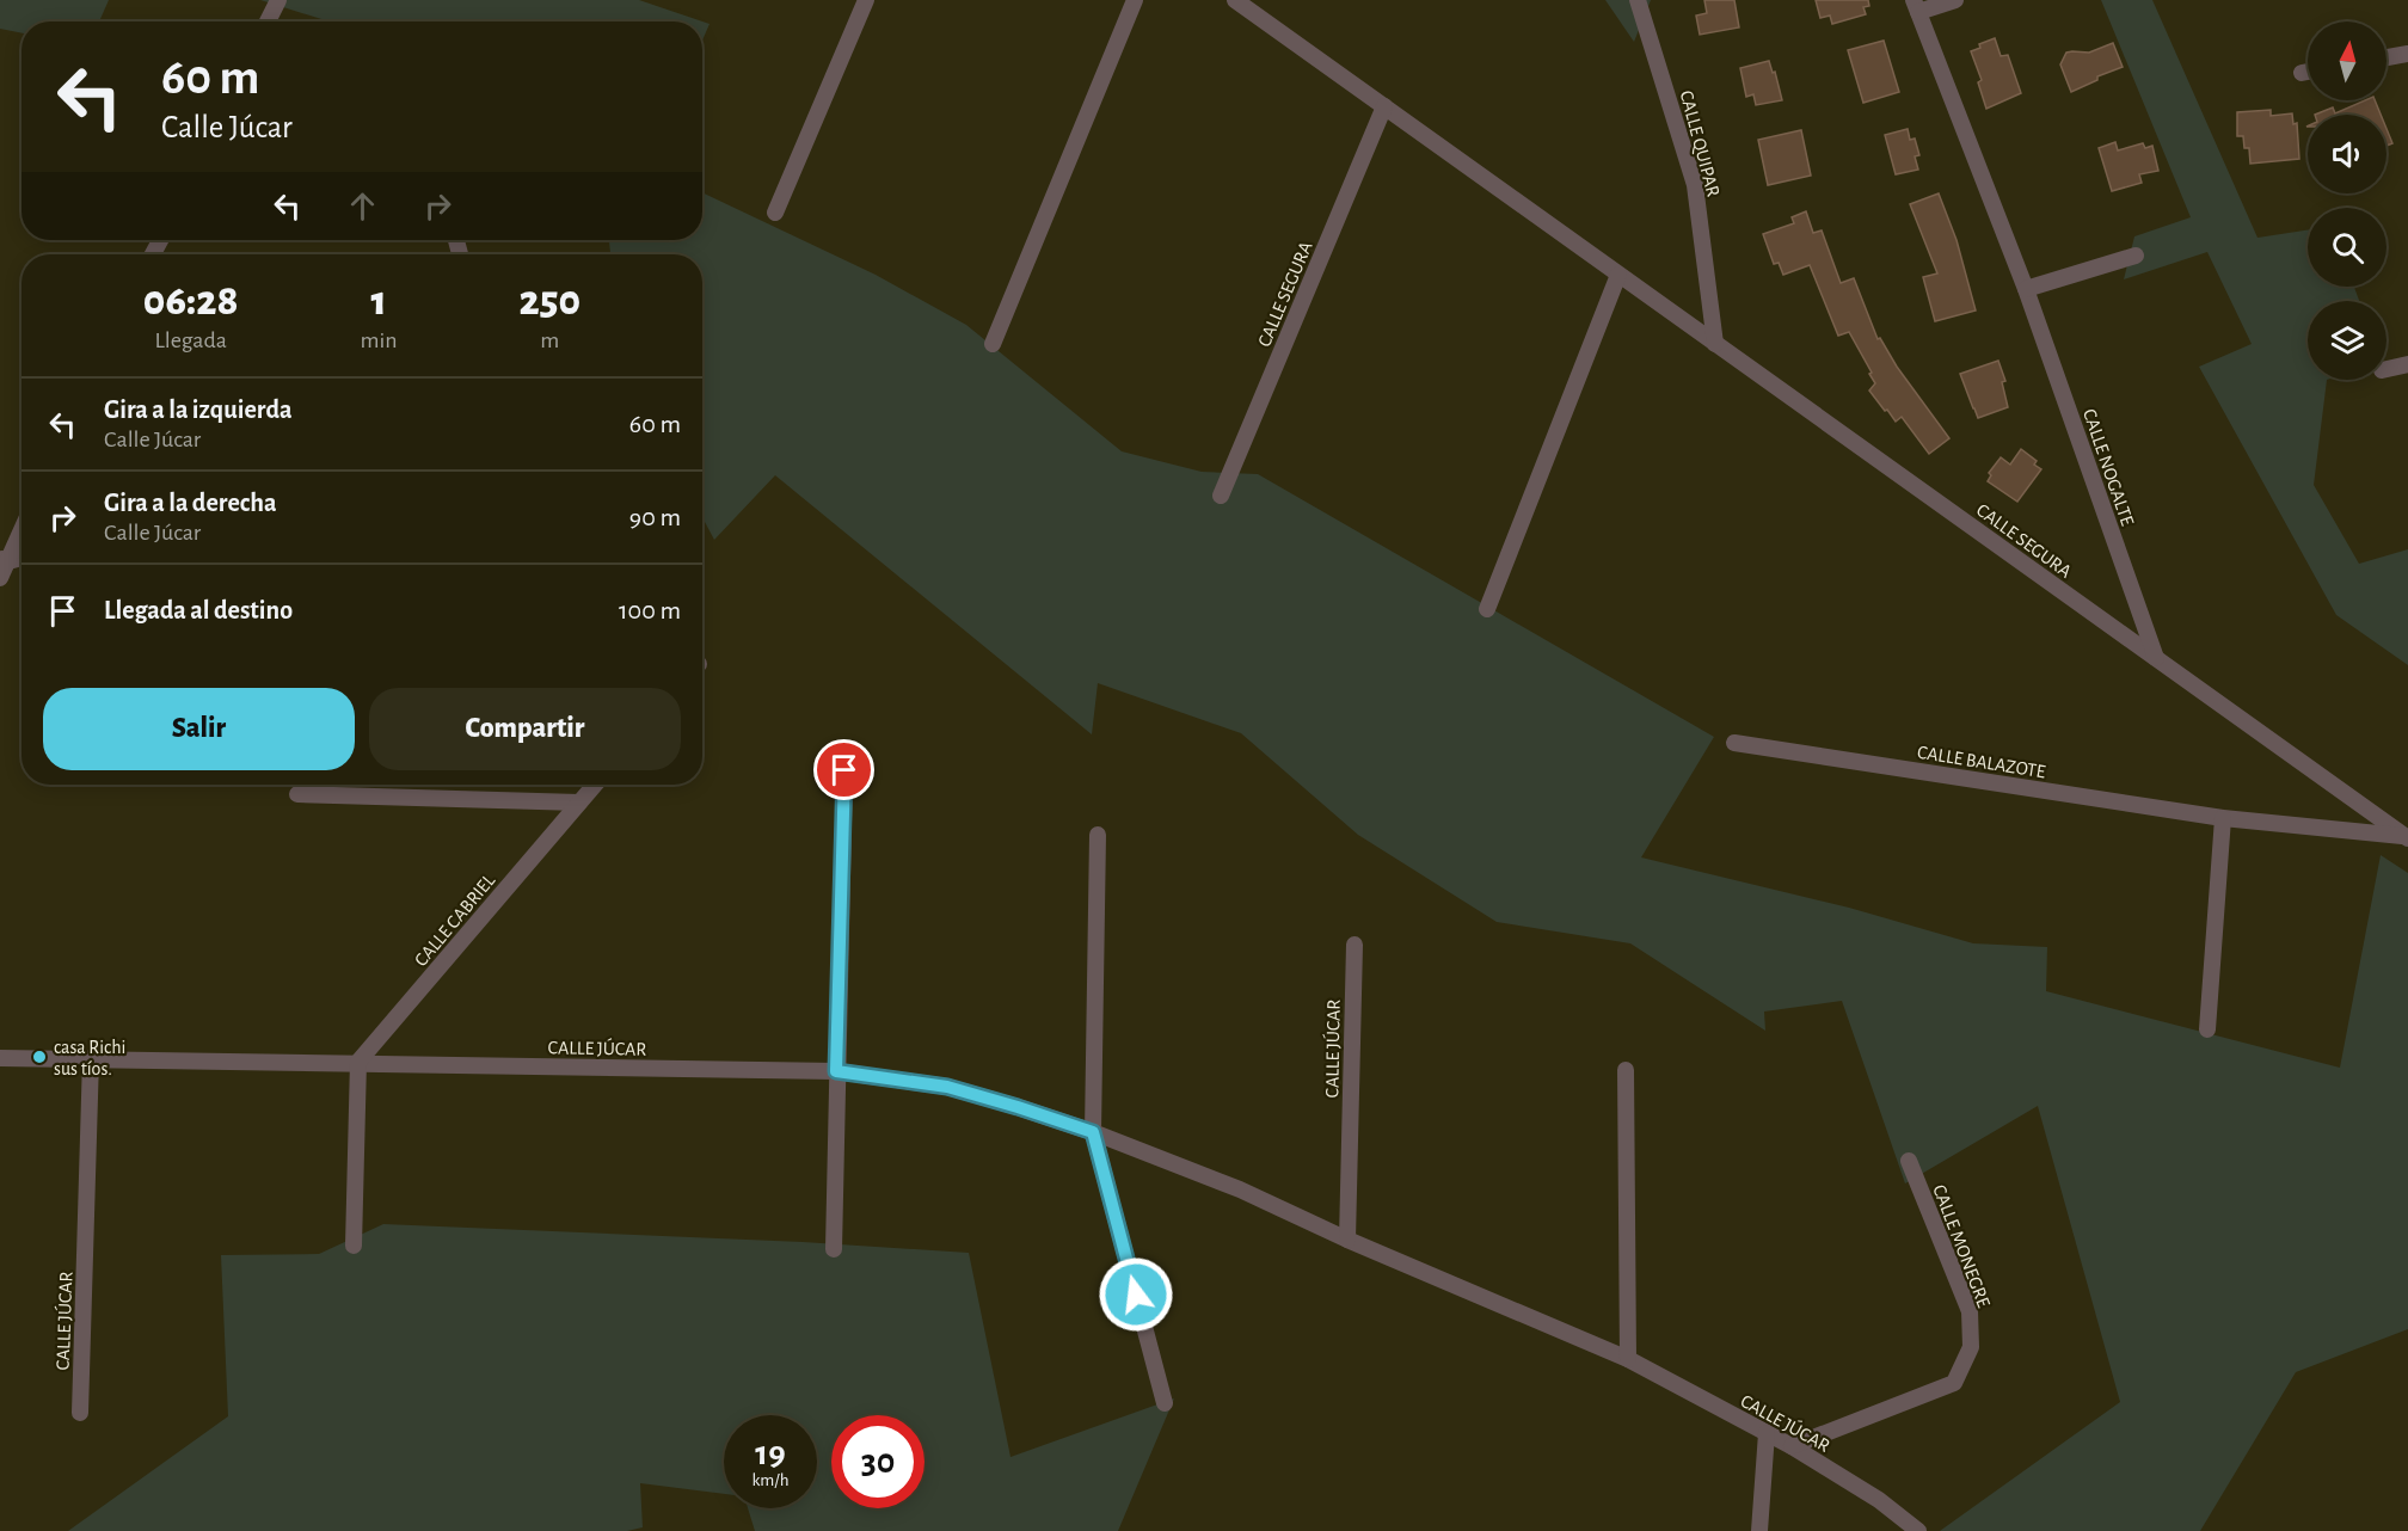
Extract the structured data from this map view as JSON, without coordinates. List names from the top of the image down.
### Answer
{
  "streets": {
    "street": [
      "CALLE QUIPAR",
      "CALLE SEGURA",
      "CALLE NOGALTE",
      "CALLE BALAZOTE",
      "CALLE CABRIEL",
      "CALLE JÚCAR",
      "CALLE MONEGRE"
    ]
  },
  "crossings": [
    ["CALLE QUIPAR", "CALLE SEGURA"],
    ["CALLE SEGURA", "CALLE NOGALTE"],
    ["CALLE SEGURA", "CALLE BALAZOTE"],
    ["CALLE CABRIEL", "CALLE JÚCAR"],
    ["CALLE JÚCAR", "CALLE MONEGRE"]
  ],
  "places": ["casa Richi sus tíos."],
  "north": "top",
  "page": {
    "turn": ["60 m", "Calle Júcar"],
    "eta": [
      "06:28",
      "Llegada",
      "1",
      "min",
      "250",
      "m"
    ],
    "list": [
      {
        "name": "Gira a la izquierda",
        "note": "Calle Júcar",
        "value": "60 m"
      },
      {
        "name": "Gira a la derecha",
        "note": "Calle Júcar",
        "value": "90 m"
      },
      {
        "name": "Llegada al destino",
        "value": "100 m"
      }
    ],
    "buttons": ["Salir", "Compartir"],
    "speed": "19 km/h",
    "limit": "30"
  }
}
